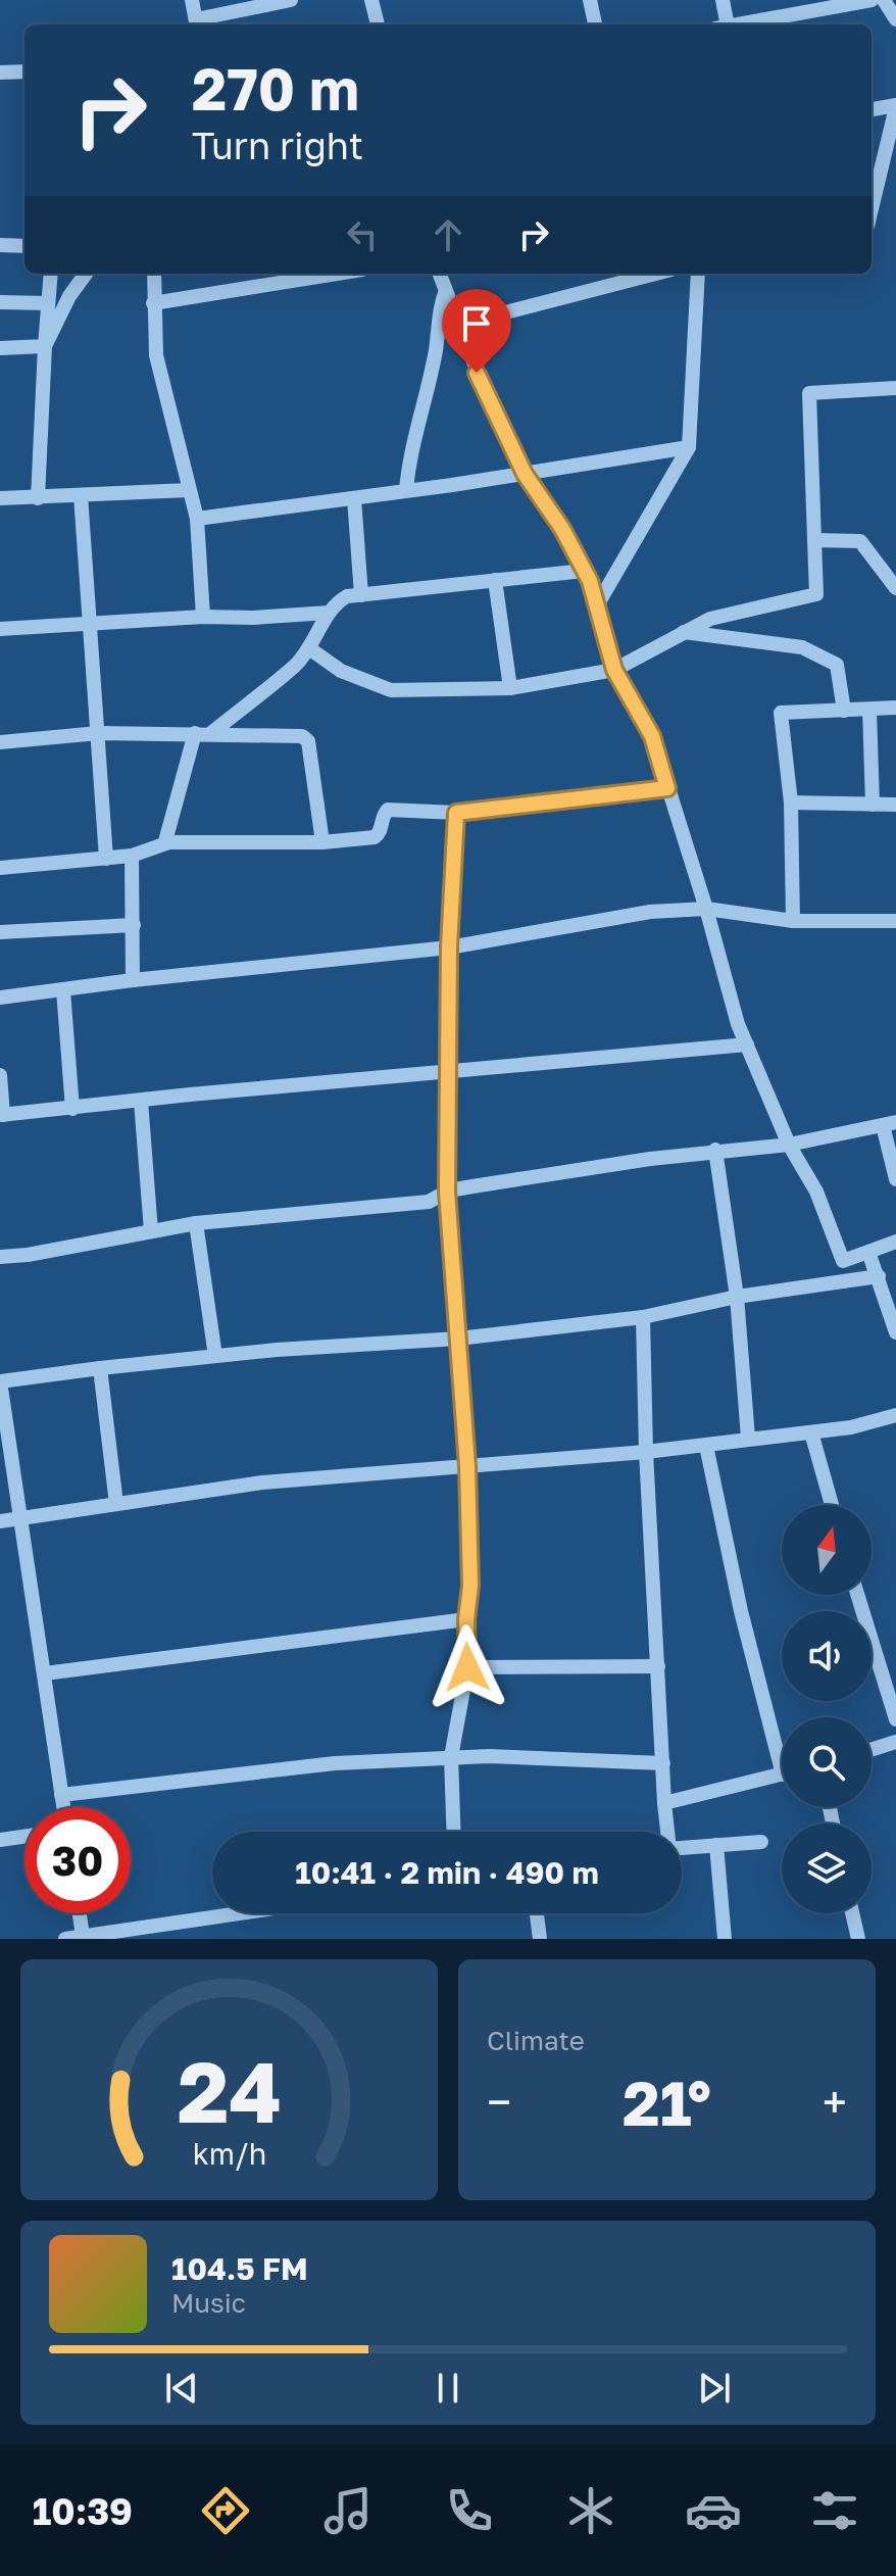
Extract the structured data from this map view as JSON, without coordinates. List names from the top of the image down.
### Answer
{
  "north": "top",
  "page": {
    "turn": ["270 m", "Turn right"],
    "limit": "30",
    "trip": "10:41 · 2 min · 490 m",
    "tile": "Climate",
    "heat": ["−", "21°", "+"],
    "song": ["104.5 FM", "Music"],
    "tabs": "10:39",
    "gauge": ["24", "km/h"]
  }
}
